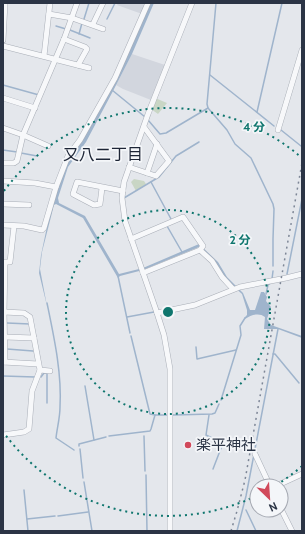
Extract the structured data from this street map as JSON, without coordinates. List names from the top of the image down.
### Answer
{
  "districts": ["又八二丁目"],
  "places": ["楽平神社"],
  "north": "bottom right",
  "rings": ["4 分", "2 分"]
}
